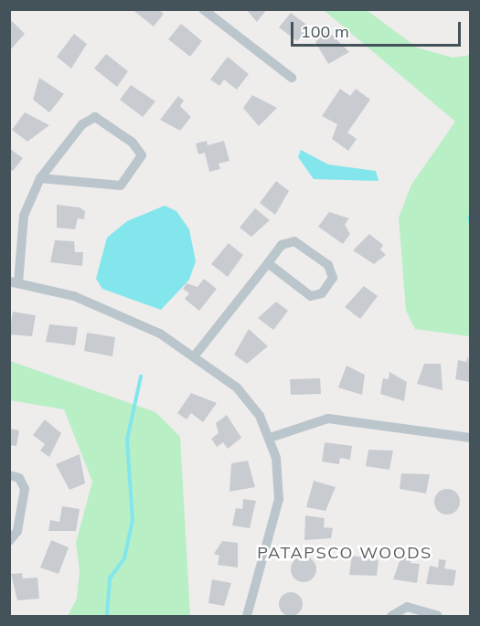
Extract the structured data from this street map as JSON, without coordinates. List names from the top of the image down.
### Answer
{
  "districts": ["PATAPSCO WOODS"],
  "scale_bar": "100 m"
}
